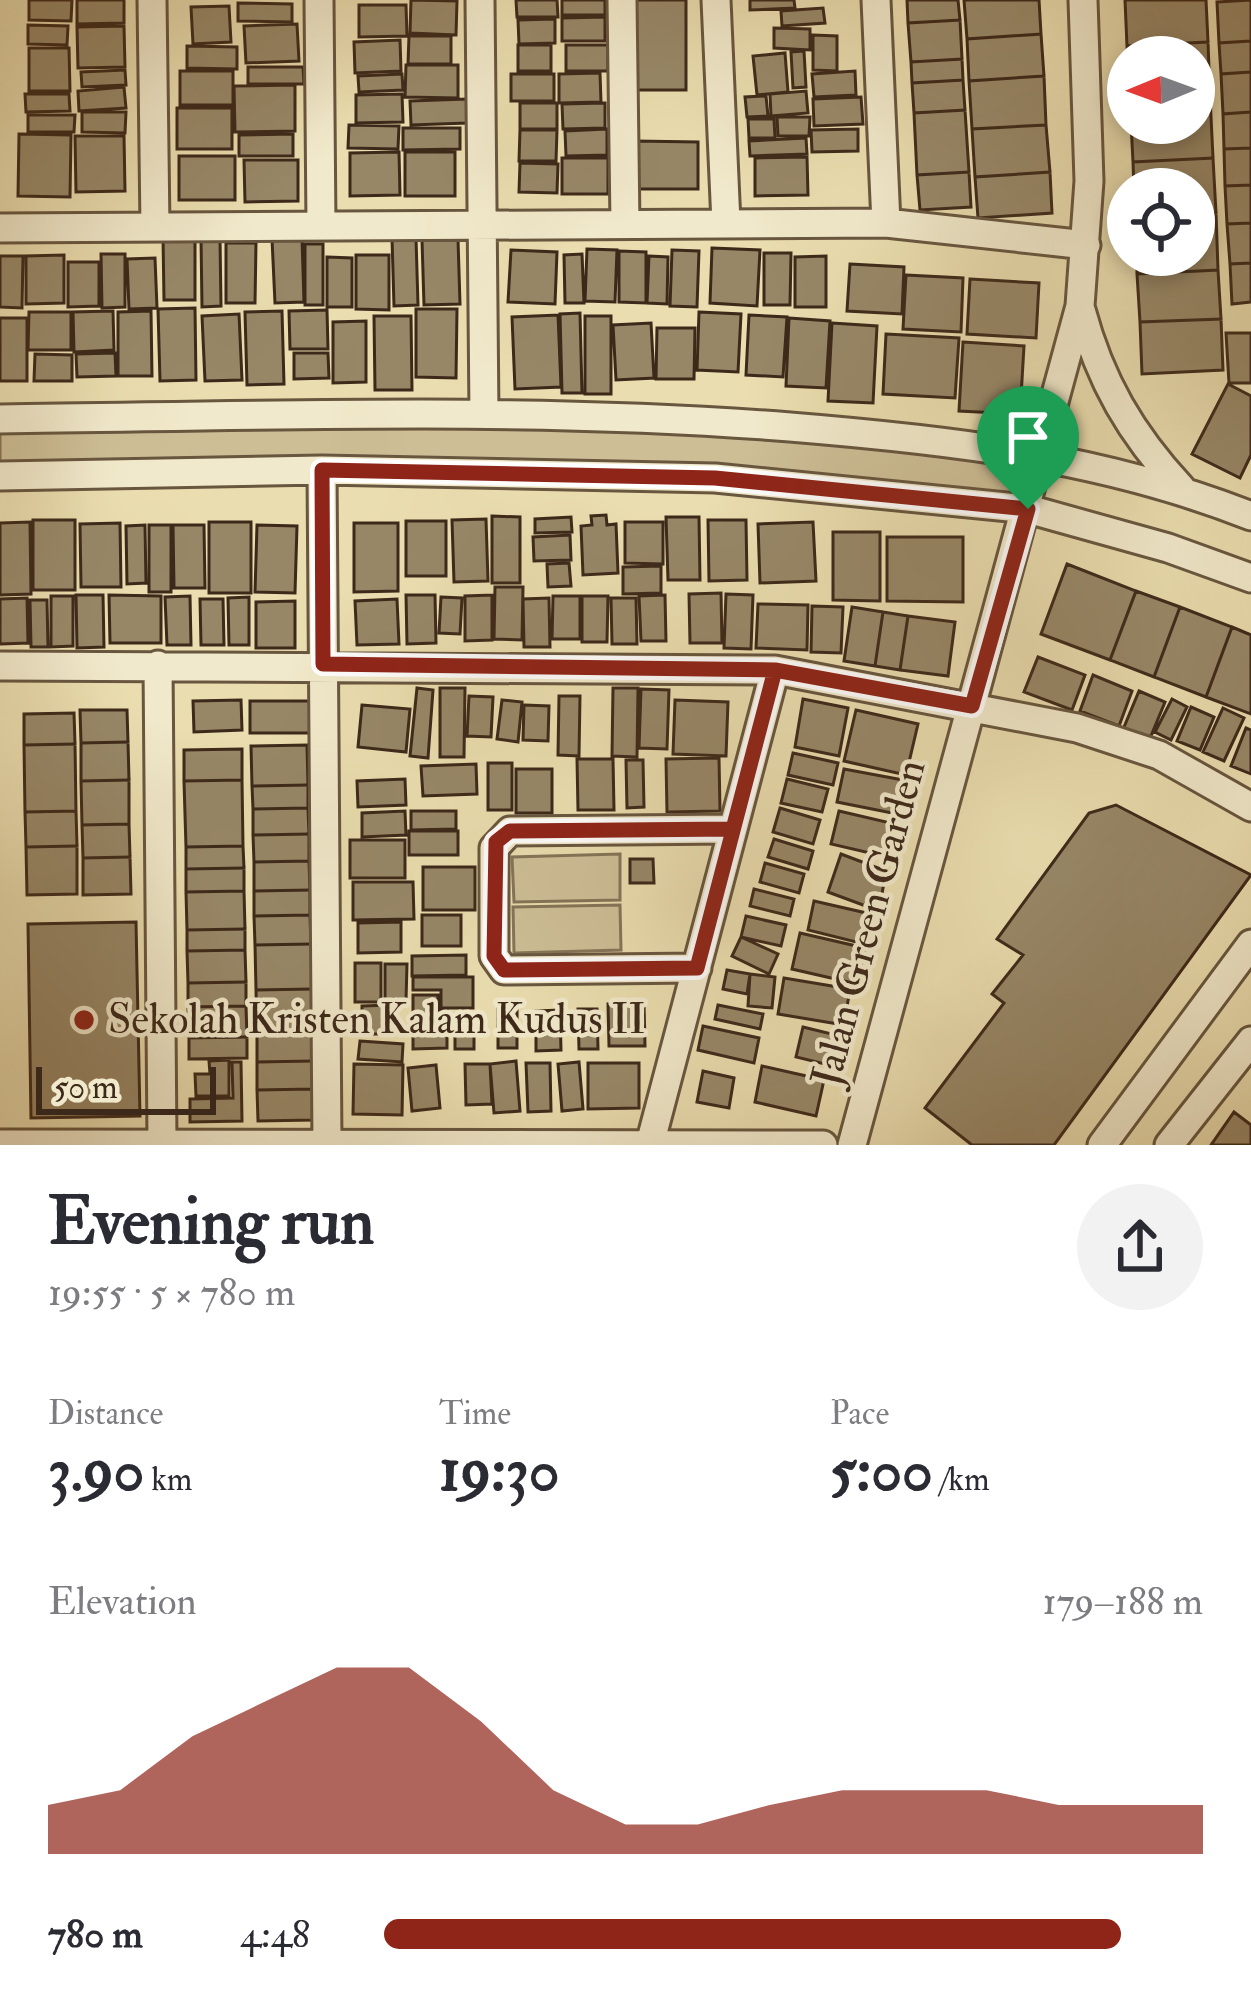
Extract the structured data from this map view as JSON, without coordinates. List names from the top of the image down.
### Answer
{
  "streets": {
    "street": ["Jalan Green Garden"]
  },
  "places": ["Sekolah Kristen Kalam Kudus II"],
  "scale_bar": "50 m",
  "north": "left",
  "page": {
    "scale": "50 m",
    "heading": ["Evening run", "19:55 · 5 × 780 m"],
    "stats": [
      ["Distance", "3.90 km"],
      ["Time", "19:30"],
      ["Pace", "5:00 /km"]
    ],
    "chart": ["Elevation", "179–188 m"],
    "list": [
      {
        "name": "780 m",
        "note": "4:48"
      }
    ]
  }
}
